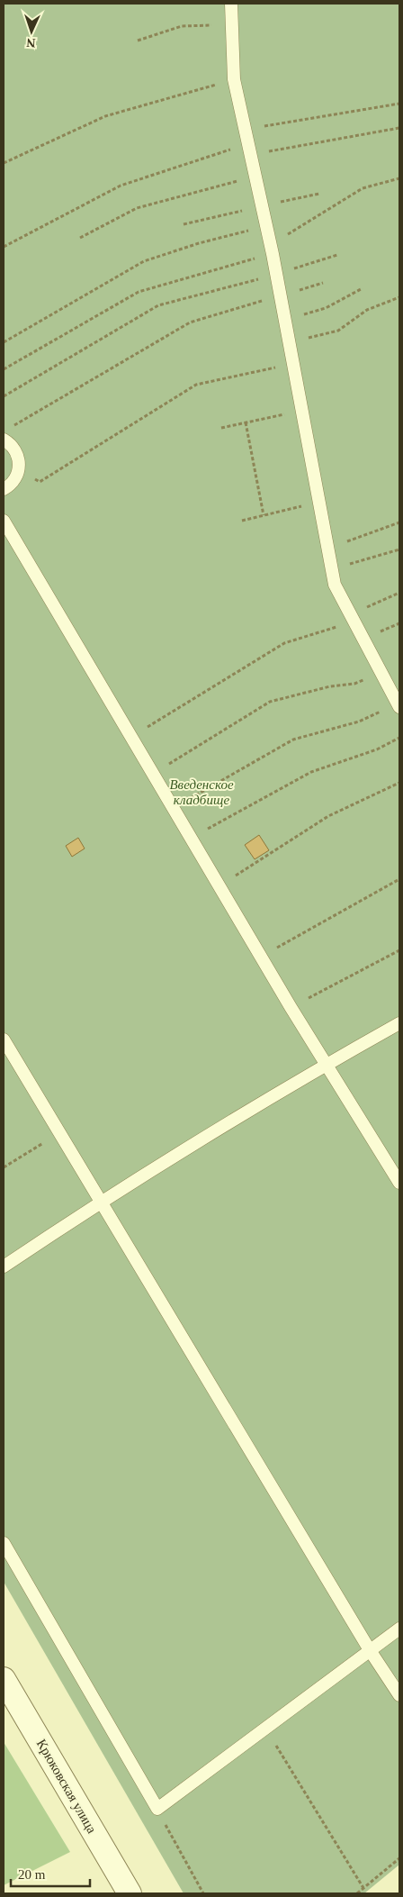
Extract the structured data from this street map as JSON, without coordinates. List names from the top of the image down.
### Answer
{
  "streets": {
    "street": ["Крюковская улица"]
  },
  "parks": ["Введенское кладбище"],
  "scale_bar": "20 m",
  "north": "bottom"
}
